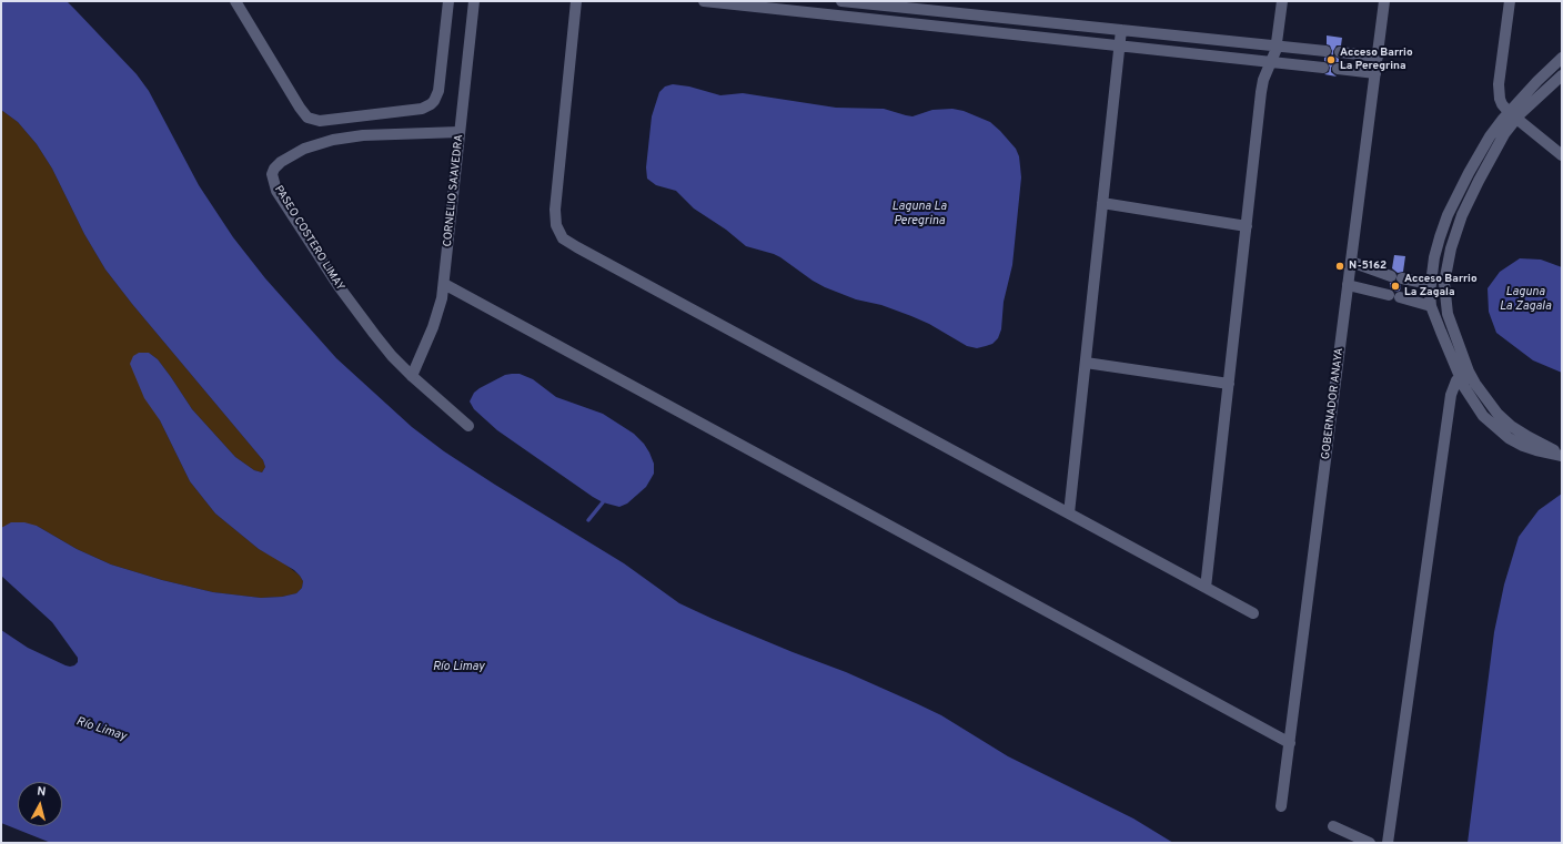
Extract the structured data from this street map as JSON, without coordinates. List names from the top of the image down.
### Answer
{
  "streets": {
    "street": ["CORNELIO SAAVEDRA", "PASEO COSTERO LIMAY", "GOBERNADOR ANAYA"]
  },
  "crossings": [
    ["CORNELIO SAAVEDRA", "PASEO COSTERO LIMAY"]
  ],
  "water": ["Laguna La Peregrina", "Laguna La Zagala", "Río Limay"],
  "places": ["Acceso Barrio La Peregrina", "N-5162", "Acceso Barrio La Zagala"],
  "north": "top"
}
